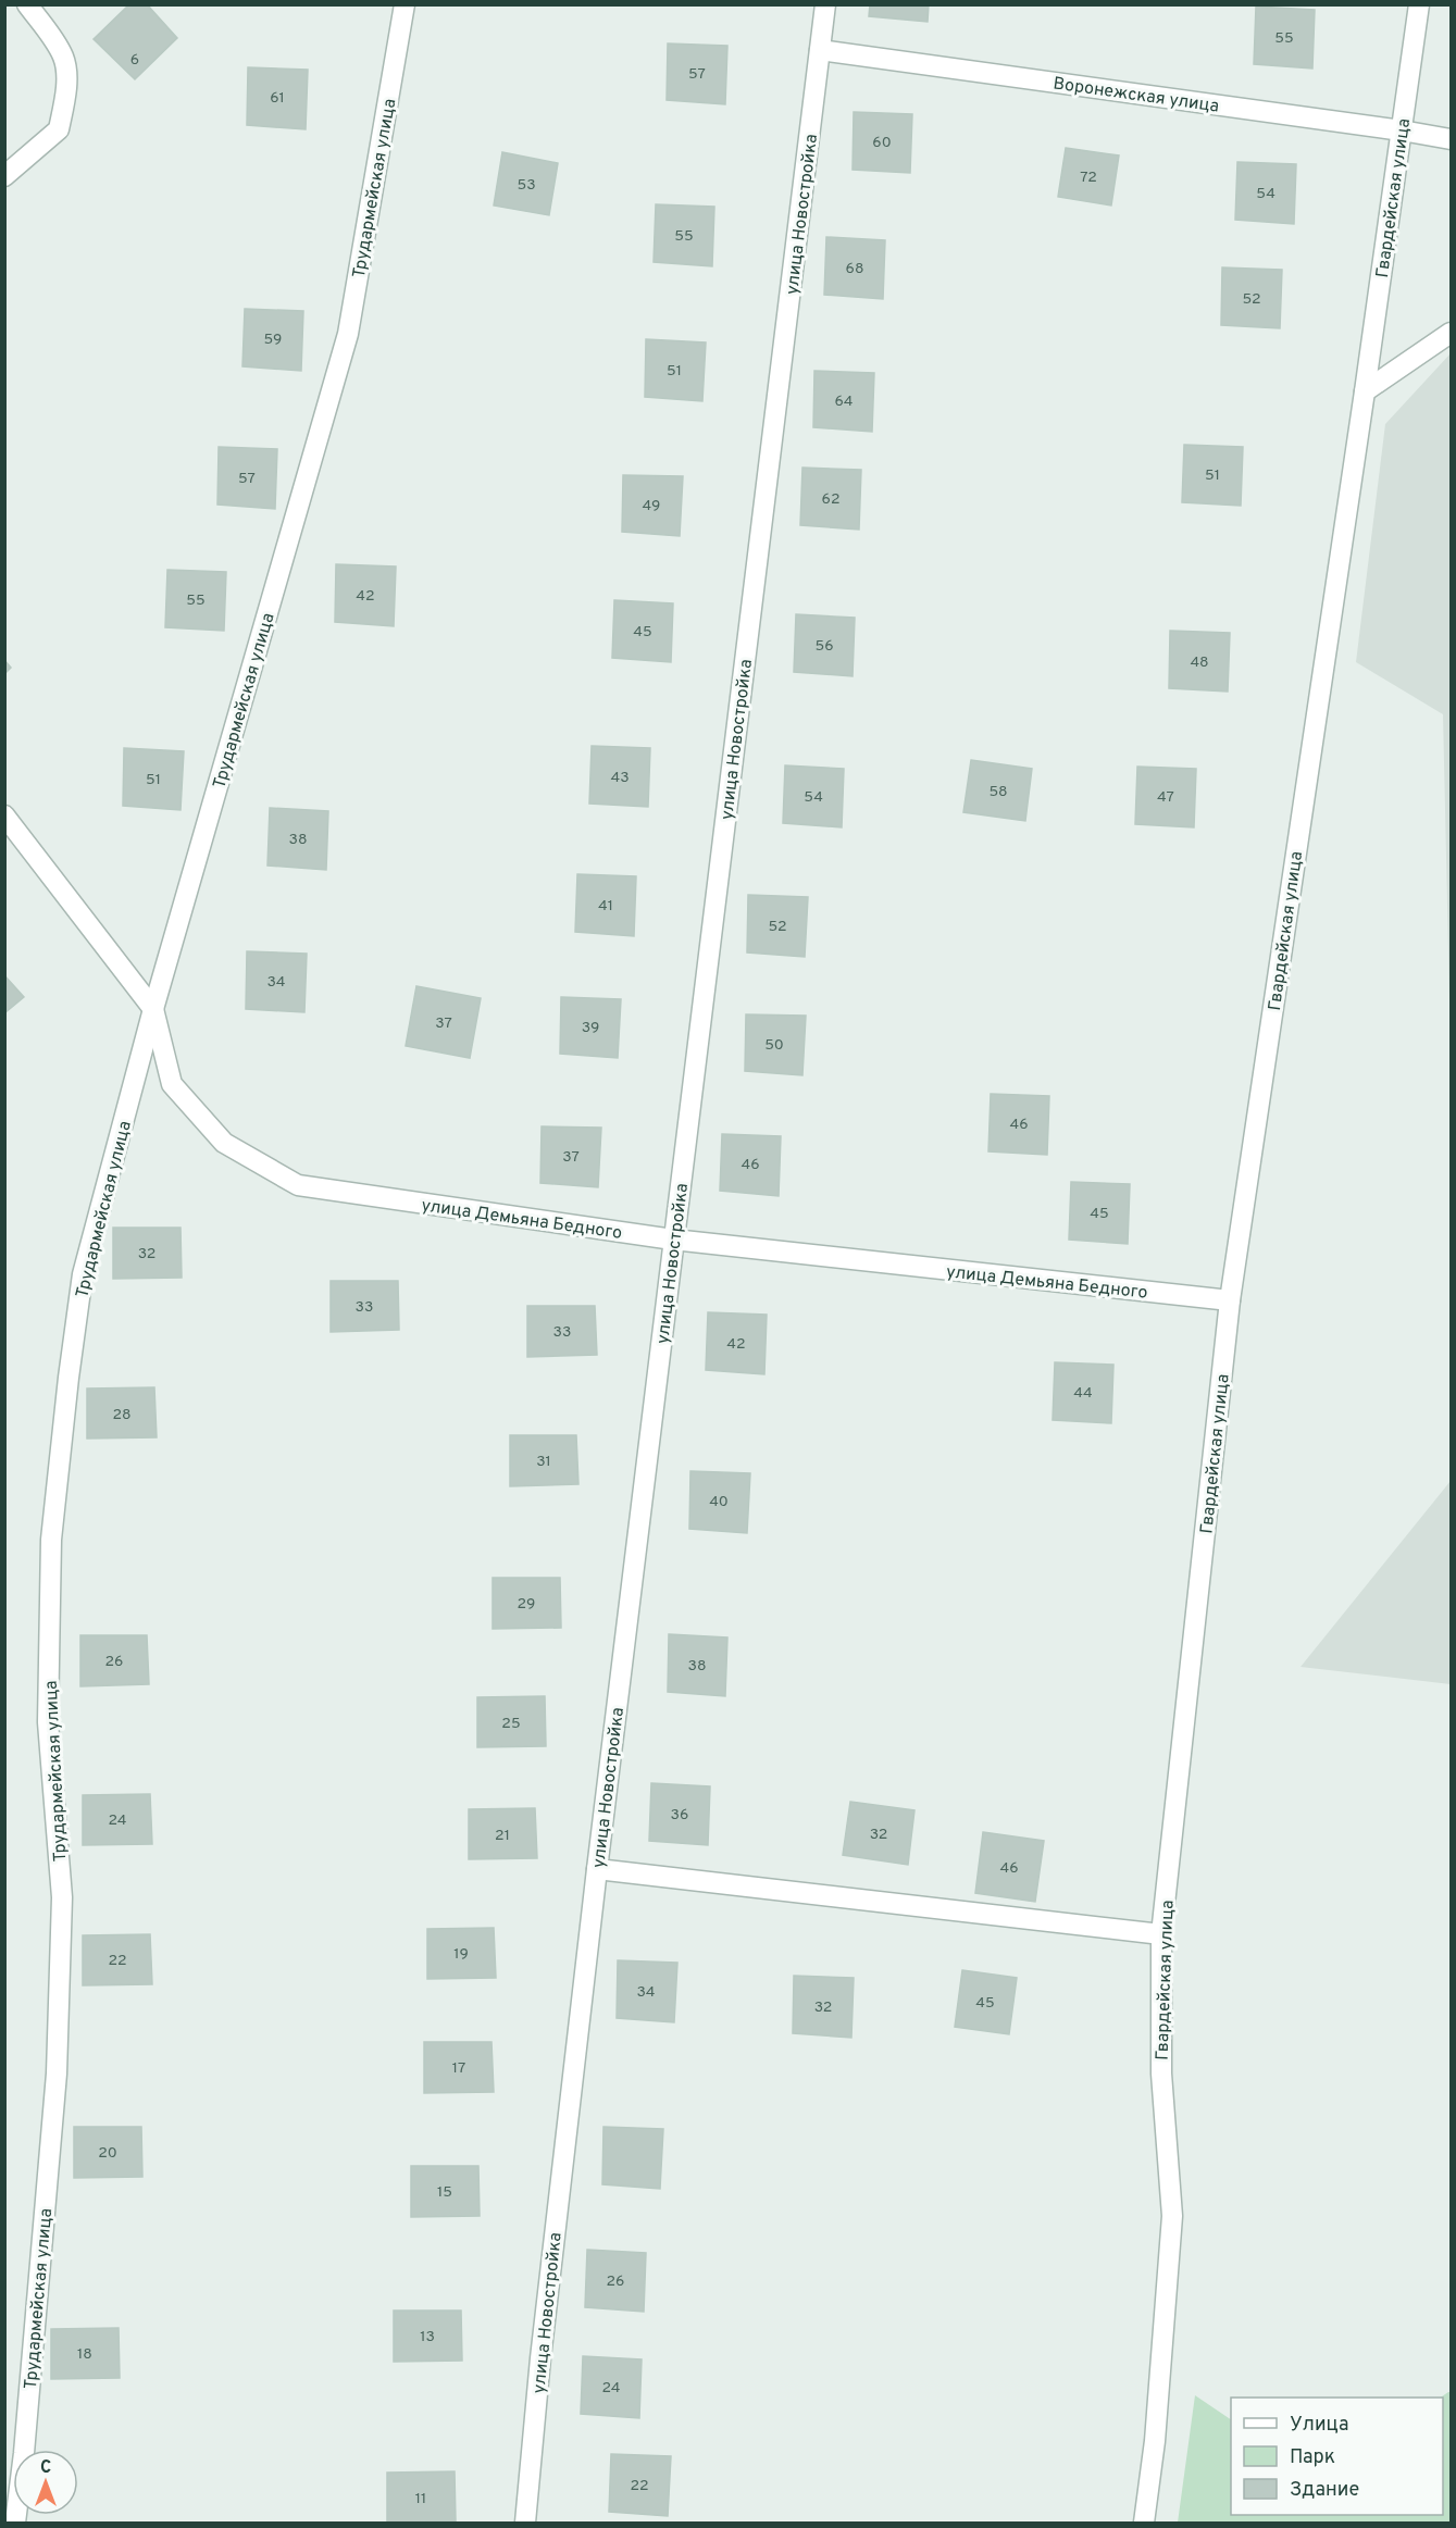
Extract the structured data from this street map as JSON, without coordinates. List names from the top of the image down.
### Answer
{
  "streets": {
    "street": [
      "Воронежская улица",
      "Трудармейская улица",
      "Гвардейская улица",
      "улица Новостройка",
      "улица Демьяна Бедного"
    ]
  },
  "crossings": [
    ["Воронежская улица", "Гвардейская улица"],
    ["Воронежская улица", "улица Новостройка"],
    ["Трудармейская улица", "улица Демьяна Бедного"],
    ["Гвардейская улица", "улица Демьяна Бедного"],
    ["улица Новостройка", "улица Демьяна Бедного"]
  ],
  "house_numbers": [
    "55",
    "6",
    "57",
    "61",
    "60",
    "72",
    "53",
    "54",
    "55",
    "68",
    "52",
    "59",
    "51",
    "64",
    "51",
    "57",
    "62",
    "49",
    "42",
    "55",
    "45",
    "56",
    "48",
    "43",
    "51",
    "58",
    "54",
    "47",
    "38",
    "41",
    "52",
    "34",
    "37",
    "39",
    "50",
    "46",
    "37",
    "46",
    "45",
    "32",
    "33",
    "33",
    "42",
    "44",
    "28",
    "31",
    "40",
    "29",
    "26",
    "38",
    "25",
    "36",
    "24",
    "32",
    "21",
    "46",
    "19",
    "22",
    "34",
    "45",
    "32",
    "17",
    "20",
    "15",
    "26",
    "13",
    "18",
    "24",
    "22",
    "11"
  ],
  "legend": ["Улица", "Парк", "Здание"],
  "north": "top"
}
